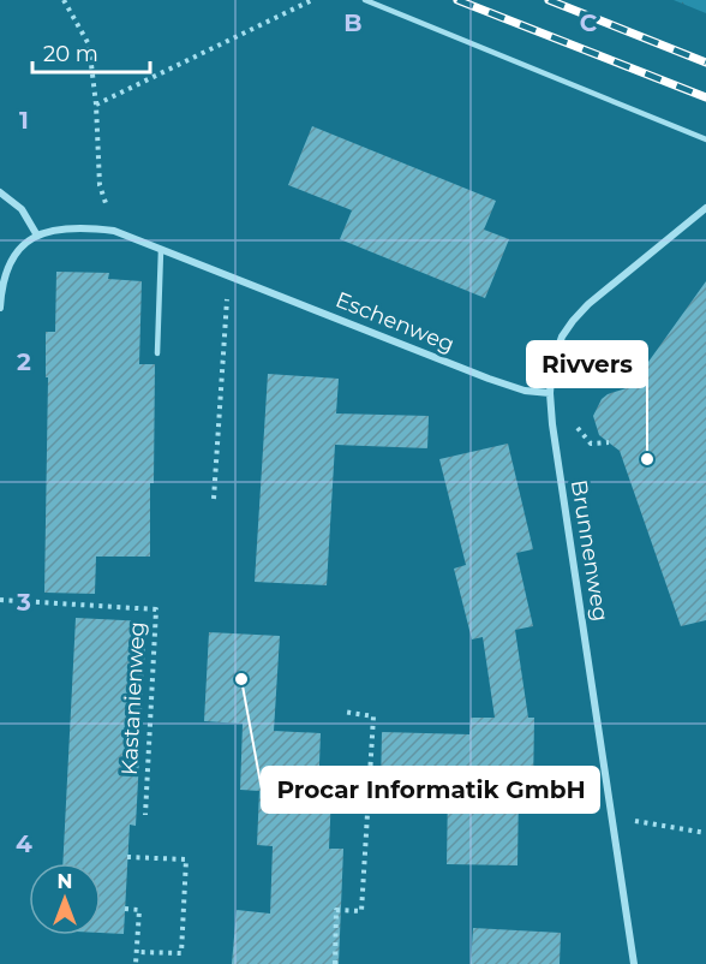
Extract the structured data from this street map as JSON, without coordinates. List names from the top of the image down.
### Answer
{
  "streets": {
    "street": ["Eschenweg", "Brunnenweg"],
    "path": ["Kastanienweg"]
  },
  "crossings": [
    ["Eschenweg", "Brunnenweg"]
  ],
  "places": ["Rivvers", "Procar Informatik GmbH"],
  "scale_bar": "20 m",
  "north": "top",
  "grid": {
    "columns": ["B", "C"],
    "rows": [
      "1",
      "2",
      "3",
      "4"
    ]
  }
}
